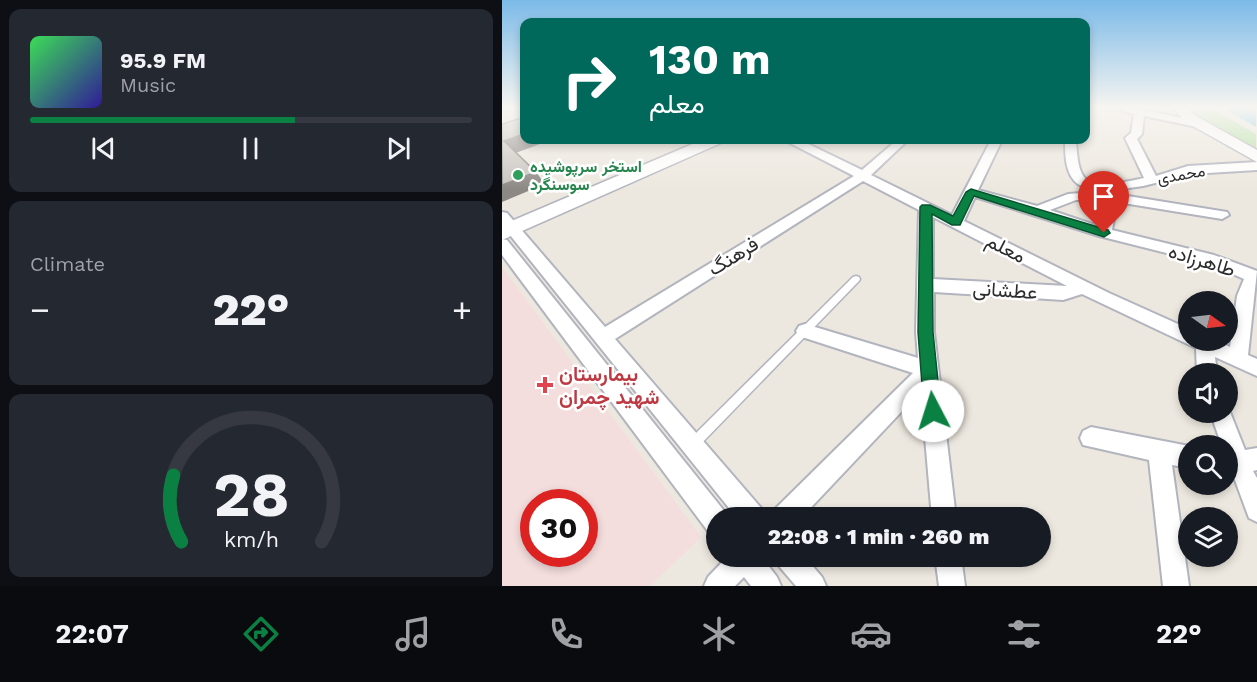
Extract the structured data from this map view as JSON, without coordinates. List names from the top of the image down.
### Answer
{
  "streets": {
    "street": [
      "محمدی",
      "معلم",
      "فرهنگ",
      "طاهرزاده",
      "عطشانی"
    ]
  },
  "crossings": [
    ["معلم", "فرهنگ"],
    ["معلم", "طاهرزاده"],
    ["معلم", "عطشانی"]
  ],
  "places": {
    "other": ["استخر سرپوشیده سوسنگرد"],
    "health": ["بیمارستان شهید چمران"]
  },
  "north": "right",
  "page": {
    "turn": ["130 m", "معلم"],
    "song": ["95.9 FM", "Music"],
    "tile": "Climate",
    "heat": ["−", "22°", "+"],
    "limit": "30",
    "trip": "22:08 · 1 min · 260 m",
    "tabs": ["22:07", "22°"],
    "gauge": ["28", "km/h"]
  }
}
